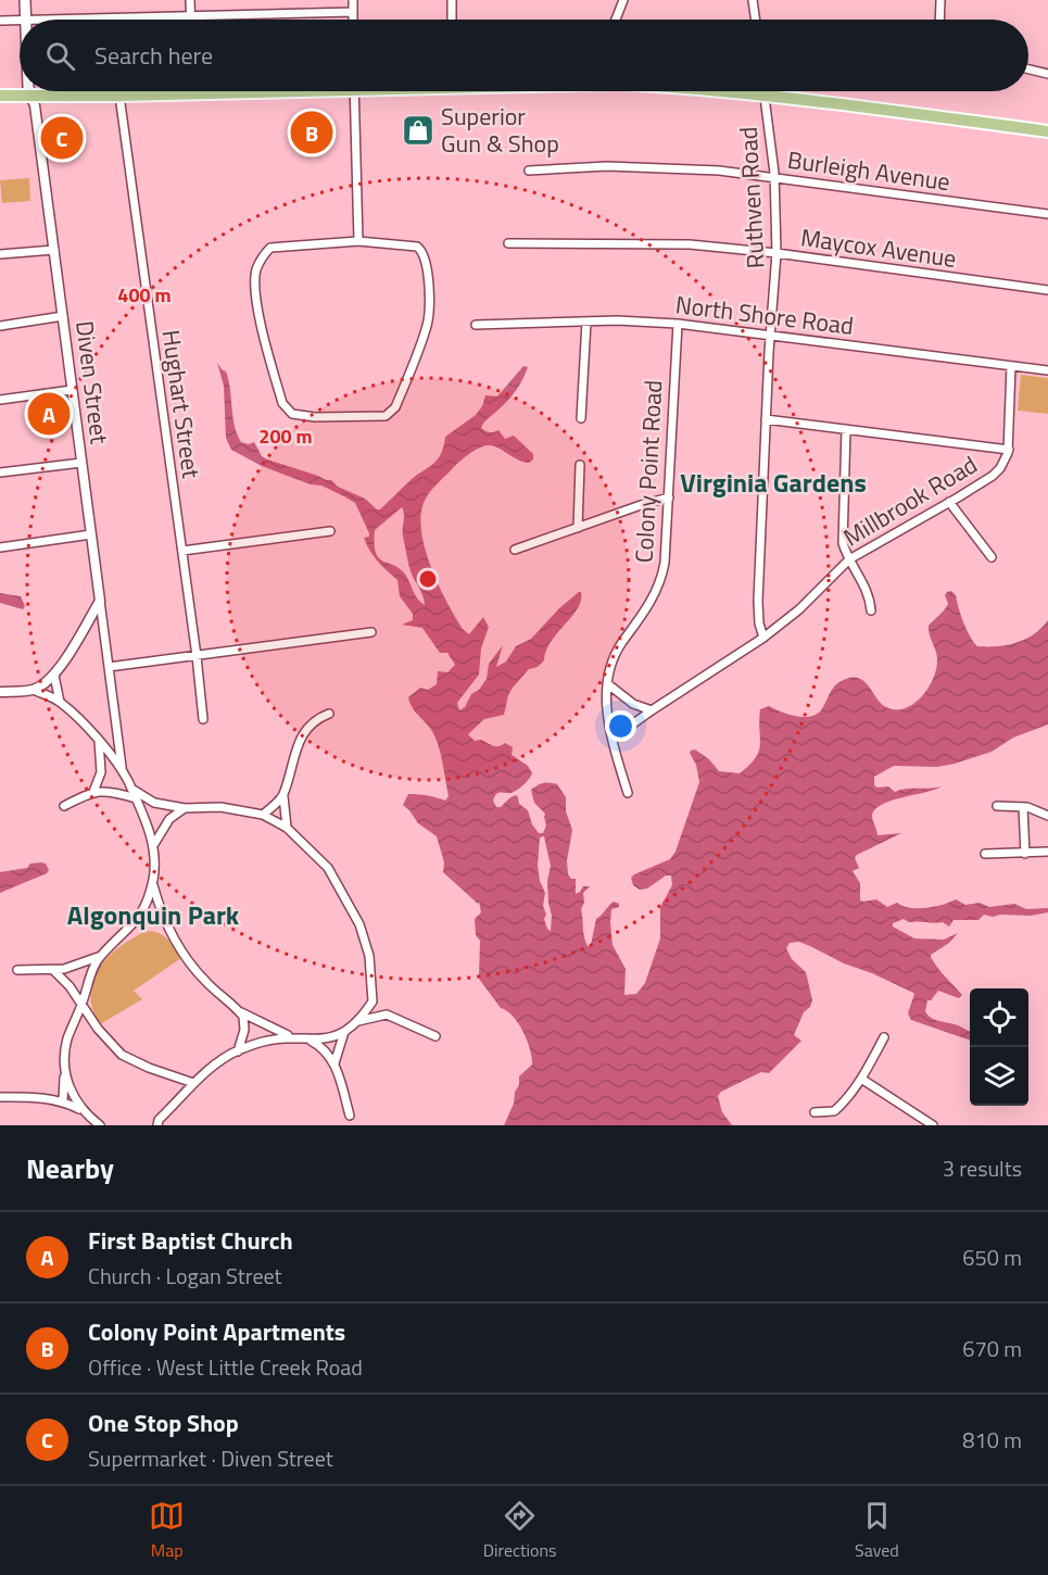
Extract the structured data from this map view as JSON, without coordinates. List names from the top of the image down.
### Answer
{
  "streets": {
    "main road": ["Diven Street"],
    "street": [
      "Burleigh Avenue",
      "Ruthven Road",
      "Maycox Avenue",
      "North Shore Road",
      "Hughart Street",
      "Colony Point Road",
      "Millbrook Road"
    ]
  },
  "crossings": [
    ["Burleigh Avenue", "Ruthven Road"],
    ["Ruthven Road", "Maycox Avenue"],
    ["Ruthven Road", "North Shore Road"],
    ["Ruthven Road", "Millbrook Road"],
    ["North Shore Road", "Colony Point Road"],
    ["North Shore Road", "Millbrook Road"]
  ],
  "districts": ["Virginia Gardens", "Algonquin Park"],
  "places": {
    "shop": ["Superior Gun & Shop"]
  },
  "page": {
    "search": "Search here",
    "pins": ["B", "C", "A"],
    "heading": ["Nearby", "3 results"],
    "list": [
      {
        "mark": "A",
        "name": "First Baptist Church",
        "note": "Church · Logan Street",
        "value": "650 m"
      },
      {
        "mark": "B",
        "name": "Colony Point Apartments",
        "note": "Office · West Little Creek Road",
        "value": "670 m"
      },
      {
        "mark": "C",
        "name": "One Stop Shop",
        "note": "Supermarket · Diven Street",
        "value": "810 m"
      }
    ],
    "nav": ["Map", "Directions", "Saved"]
  },
  "rings": ["400 m", "200 m"]
}
